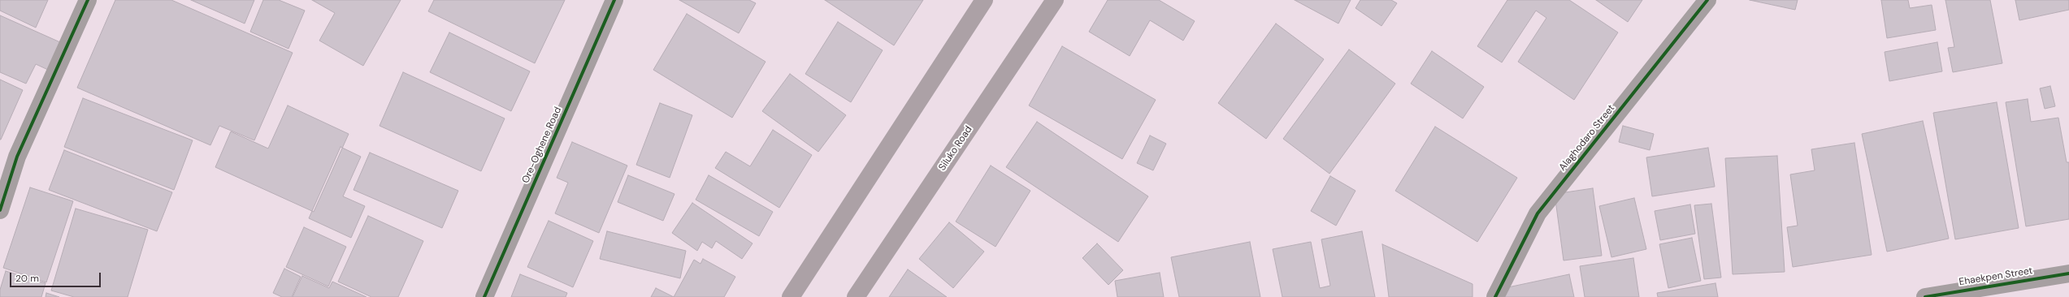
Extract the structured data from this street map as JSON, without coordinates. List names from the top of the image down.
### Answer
{
  "streets": {
    "main road": ["Siluko Road"],
    "street": ["Alaghodaro Street", "Ore-Oghene Road", "Ehaekpen Street"]
  },
  "scale_bar": "20 m"
}
